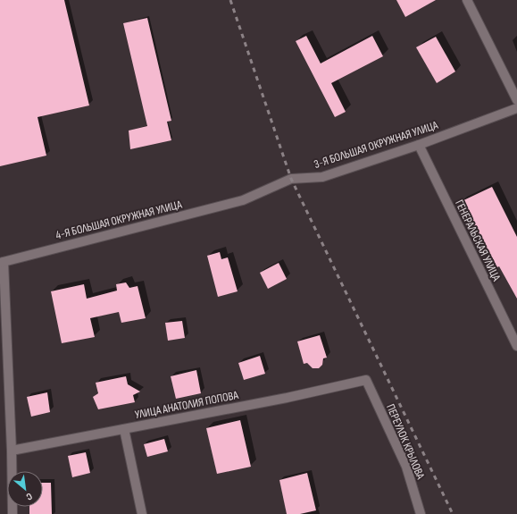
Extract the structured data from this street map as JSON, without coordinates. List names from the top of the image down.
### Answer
{
  "streets": {
    "street": [
      "3-Я БОЛЬШАЯ ОКРУЖНАЯ УЛИЦА",
      "4-Я БОЛЬШАЯ ОКРУЖНАЯ УЛИЦА",
      "ГЕНЕРАЛЬСКАЯ УЛИЦА",
      "УЛИЦА АНАТОЛИЯ ПОПОВА",
      "ПЕРЕУЛОК КРЫЛОВА"
    ]
  },
  "crossings": [
    ["3-Я БОЛЬШАЯ ОКРУЖНАЯ УЛИЦА", "4-Я БОЛЬШАЯ ОКРУЖНАЯ УЛИЦА"],
    ["3-Я БОЛЬШАЯ ОКРУЖНАЯ УЛИЦА", "ГЕНЕРАЛЬСКАЯ УЛИЦА"],
    ["УЛИЦА АНАТОЛИЯ ПОПОВА", "ПЕРЕУЛОК КРЫЛОВА"]
  ],
  "north": "bottom right"
}
